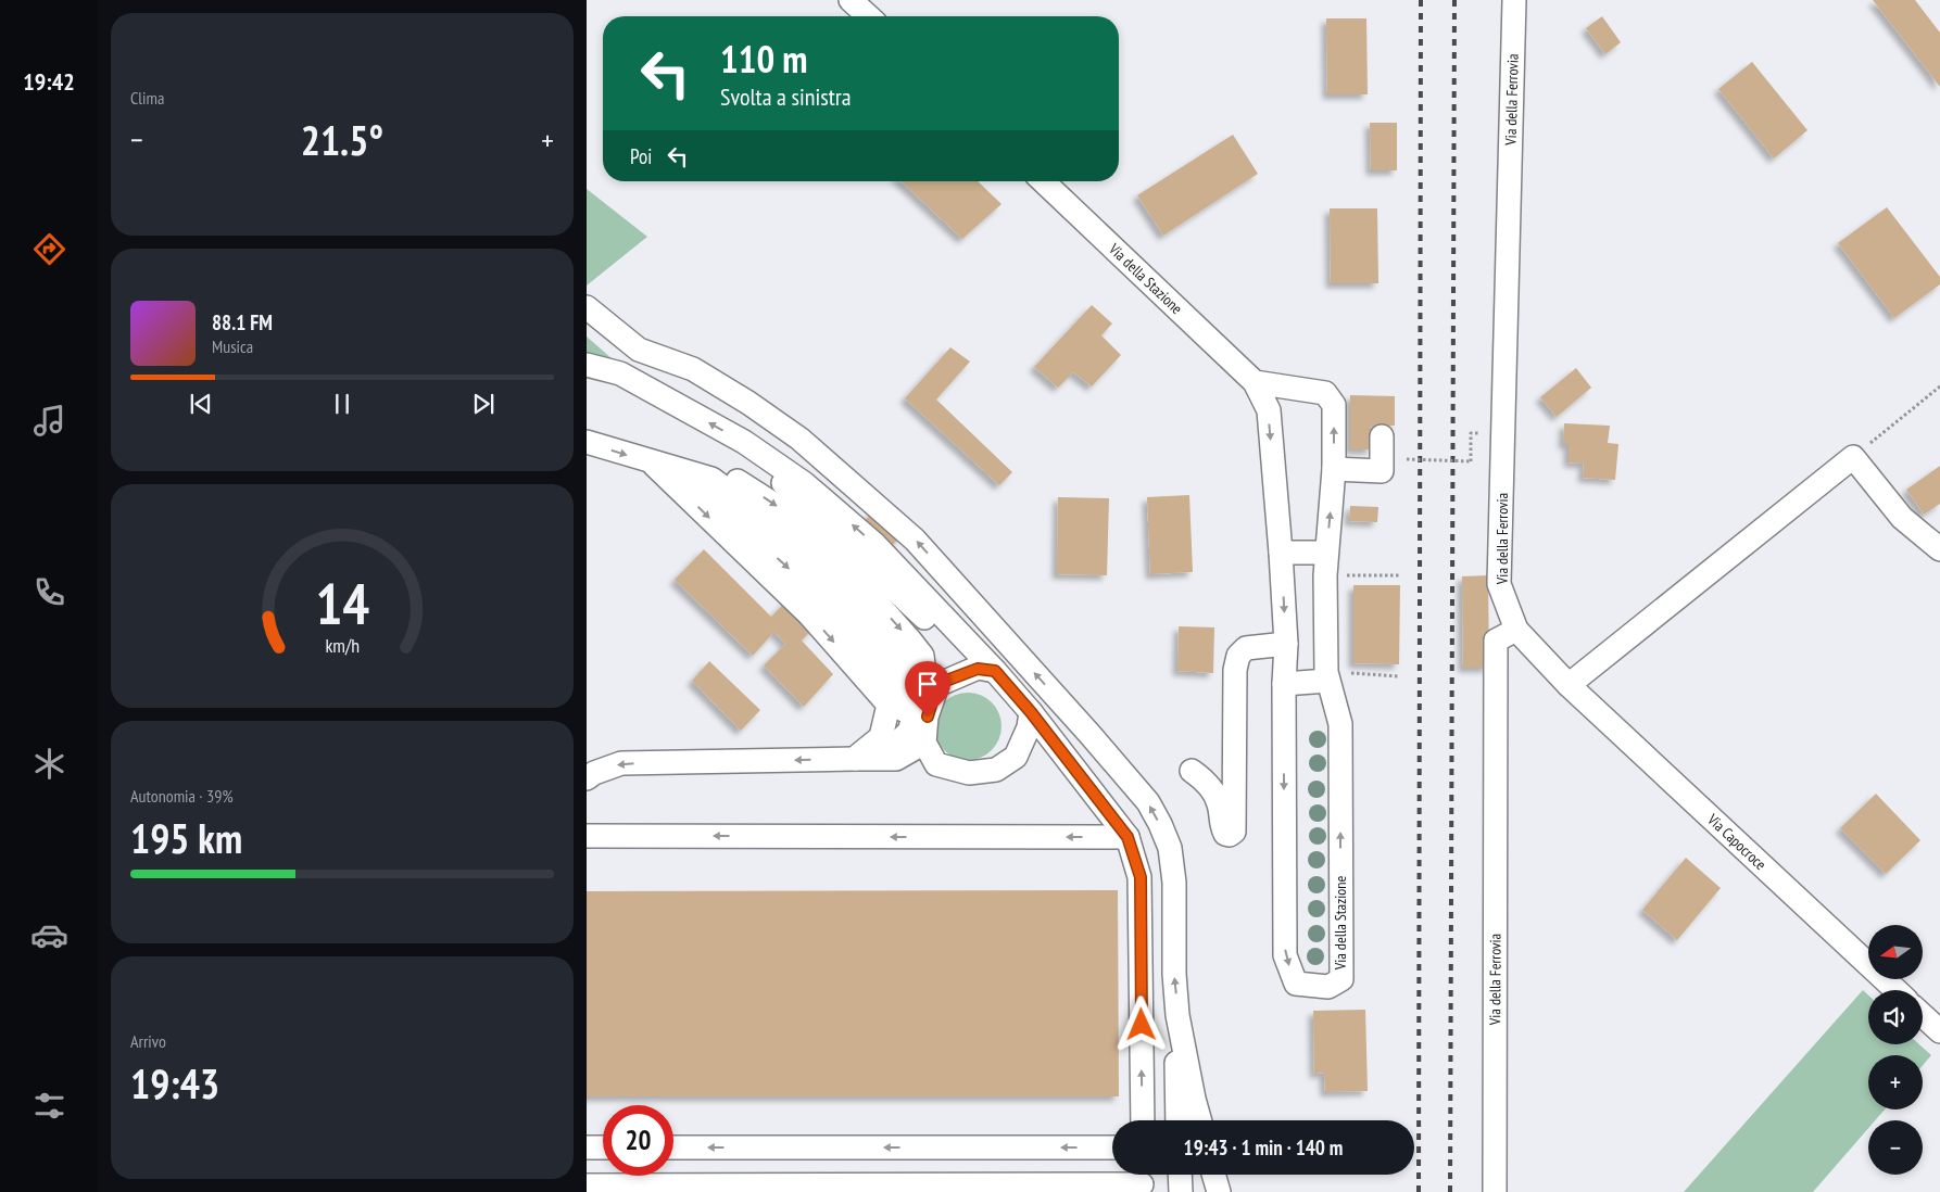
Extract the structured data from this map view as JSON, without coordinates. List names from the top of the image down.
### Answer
{
  "streets": {
    "street": ["Via della Ferrovia", "Via della Stazione", "Via Capocroce"]
  },
  "crossings": [
    ["Via della Ferrovia", "Via Capocroce"]
  ],
  "north": "left",
  "page": {
    "tabs": "19:42",
    "tile": [
      "Clima",
      ["Autonomia · 39%", "195 km"],
      ["Arrivo", "19:43"]
    ],
    "turn": ["110 m", "Svolta a sinistra"],
    "heat": ["−", "21.5°", "+"],
    "then": "Poi",
    "song": ["88.1 FM", "Musica"],
    "map_buttons": ["+", "−"],
    "limit": "20",
    "trip": "19:43 · 1 min · 140 m",
    "gauge": ["14", "km/h"]
  }
}
